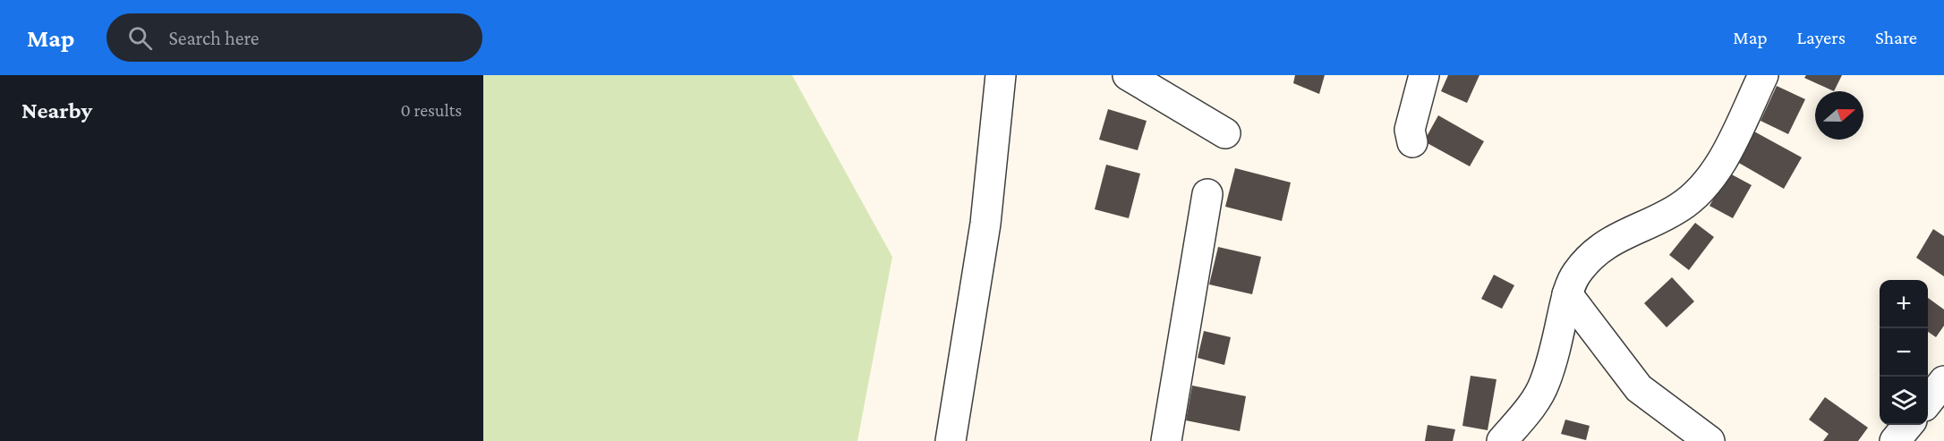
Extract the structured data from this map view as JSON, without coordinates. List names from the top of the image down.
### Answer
{
  "north": "right",
  "page": {
    "header": "Map",
    "search": "Search here",
    "nav": ["Map", "Layers", "Share"],
    "heading": ["Nearby", "0 results"],
    "map_buttons": ["+", "−"]
  }
}
